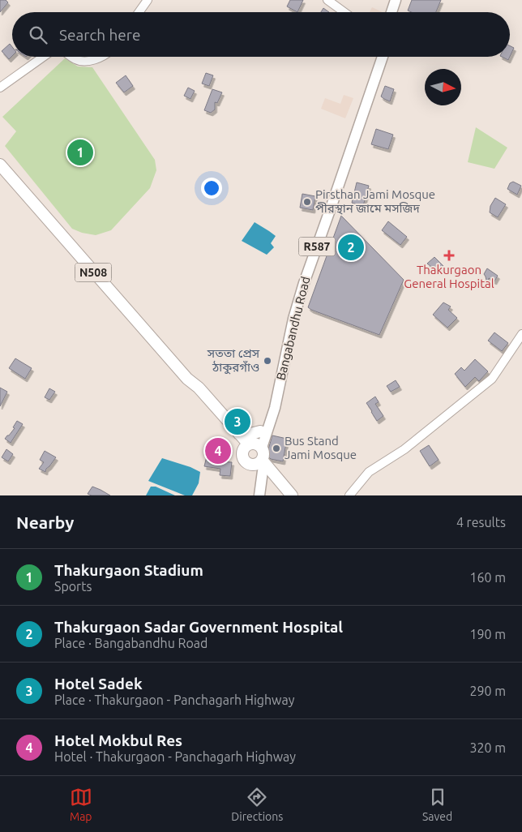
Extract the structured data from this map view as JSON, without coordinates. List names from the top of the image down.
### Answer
{
  "streets": {
    "highway": ["N508"],
    "main road": ["R587", "Bangabandhu Road"]
  },
  "crossings": [
    ["N508", "Bangabandhu Road"]
  ],
  "places": {
    "other": ["Pirsthan Jami Mosque পীরস্থান জামে মসজিদ", "সততা প্রেস ঠাকুরগাঁও", "Bus Stand Jami Mosque"],
    "health": ["Thakurgaon General Hospital"]
  },
  "north": "right",
  "page": {
    "search": "Search here",
    "pins": [
      "1",
      "2",
      "3",
      "4"
    ],
    "heading": ["Nearby", "4 results"],
    "list": [
      {
        "mark": "1",
        "name": "Thakurgaon Stadium",
        "note": "Sports",
        "value": "160 m"
      },
      {
        "mark": "2",
        "name": "Thakurgaon Sadar Government Hospital",
        "note": "Place · Bangabandhu Road",
        "value": "190 m"
      },
      {
        "mark": "3",
        "name": "Hotel Sadek",
        "note": "Place · Thakurgaon - Panchagarh Highway",
        "value": "290 m"
      },
      {
        "mark": "4",
        "name": "Hotel Mokbul Res",
        "note": "Hotel · Thakurgaon - Panchagarh Highway",
        "value": "320 m"
      }
    ],
    "nav": ["Map", "Directions", "Saved"]
  }
}
